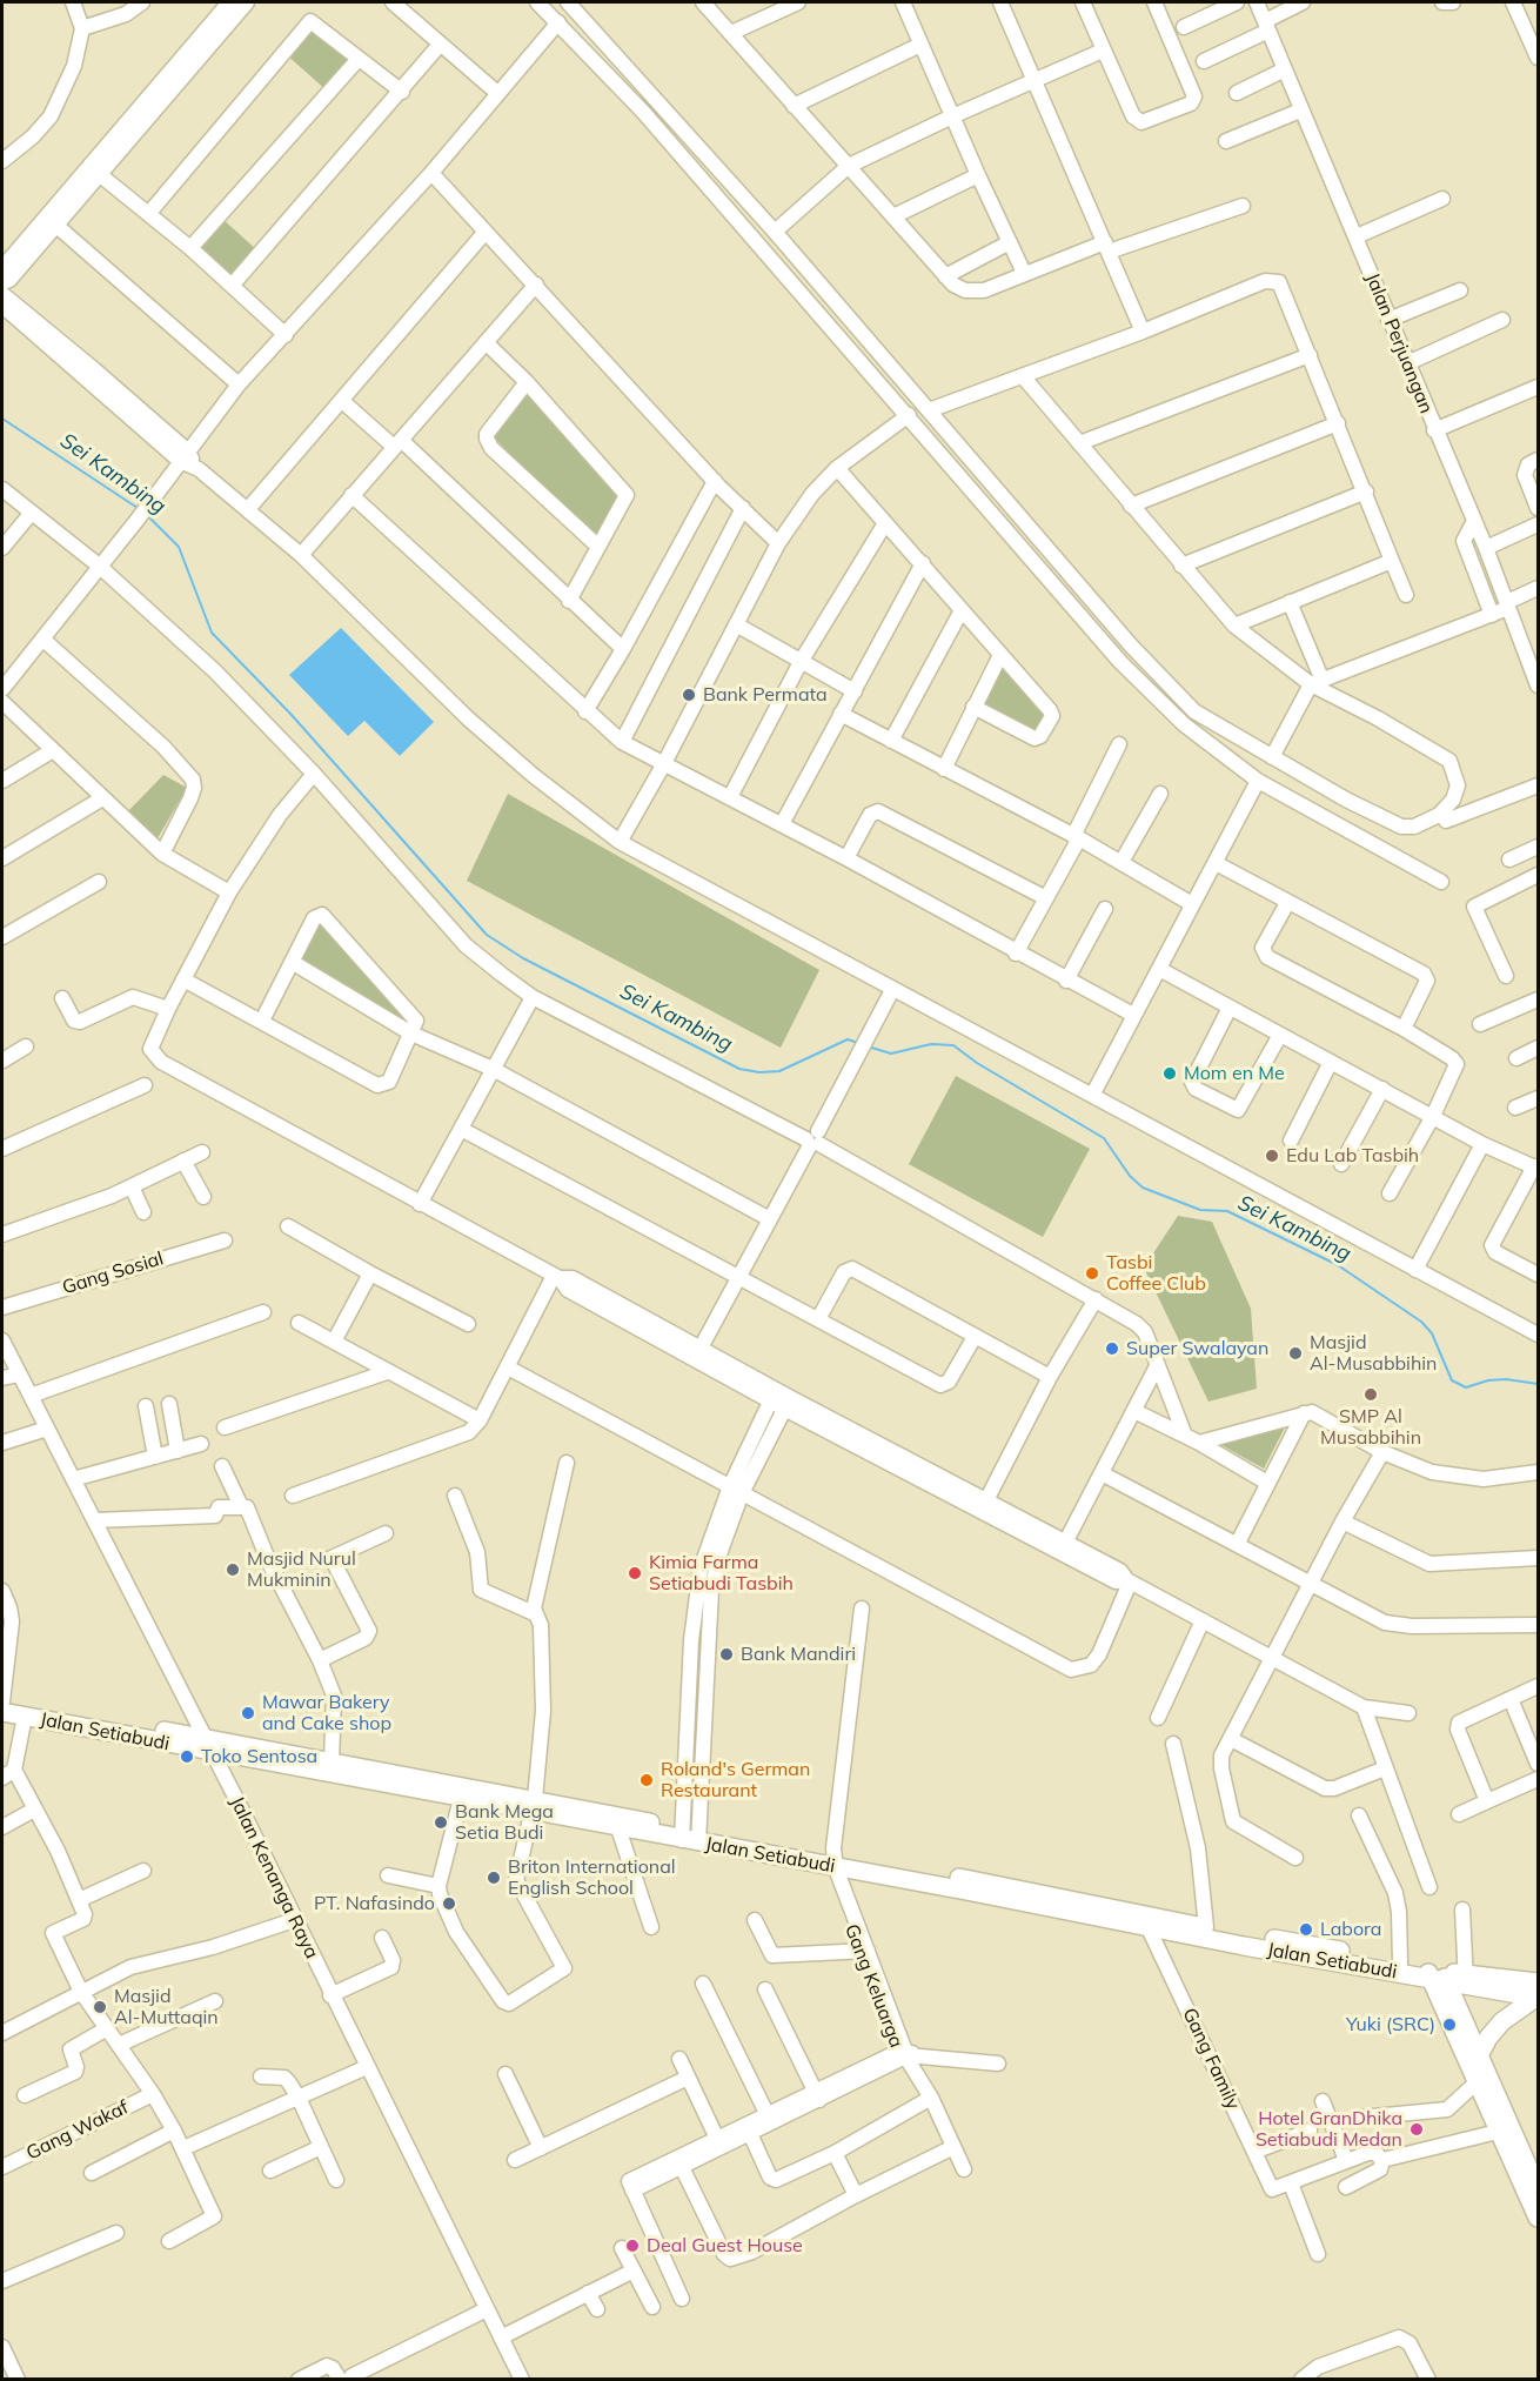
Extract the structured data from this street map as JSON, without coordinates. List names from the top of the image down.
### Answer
{
  "streets": {
    "main road": ["Jalan Setiabudi"],
    "street": [
      "Jalan Perjuangan",
      "Gang Sosial",
      "Jalan Kenanga Raya",
      "Gang Keluarga",
      "Gang Family",
      "Gang Wakaf"
    ]
  },
  "crossings": [
    ["Jalan Setiabudi", "Jalan Kenanga Raya"],
    ["Jalan Setiabudi", "Gang Keluarga"],
    ["Jalan Setiabudi", "Gang Family"]
  ],
  "water": ["Sei Kambing"],
  "places": [
    "Bank Permata",
    "Mom en Me",
    "Edu Lab Tasbih",
    "Tasbi Coffee Club",
    "Super Swalayan",
    "Masjid Al-Musabbihin",
    "SMP Al Musabbihin",
    "Masjid Nurul Mukminin",
    "Kimia Farma Setiabudi Tasbih",
    "Bank Mandiri",
    "Mawar Bakery and Cake shop",
    "Toko Sentosa",
    "Roland's German Restaurant",
    "Bank Mega Setia Budi",
    "Briton International English School",
    "PT. Nafasindo",
    "Labora",
    "Masjid Al-Muttaqin",
    "Yuki (SRC)",
    "Hotel GranDhika Setiabudi Medan",
    "Deal Guest House"
  ]
}
